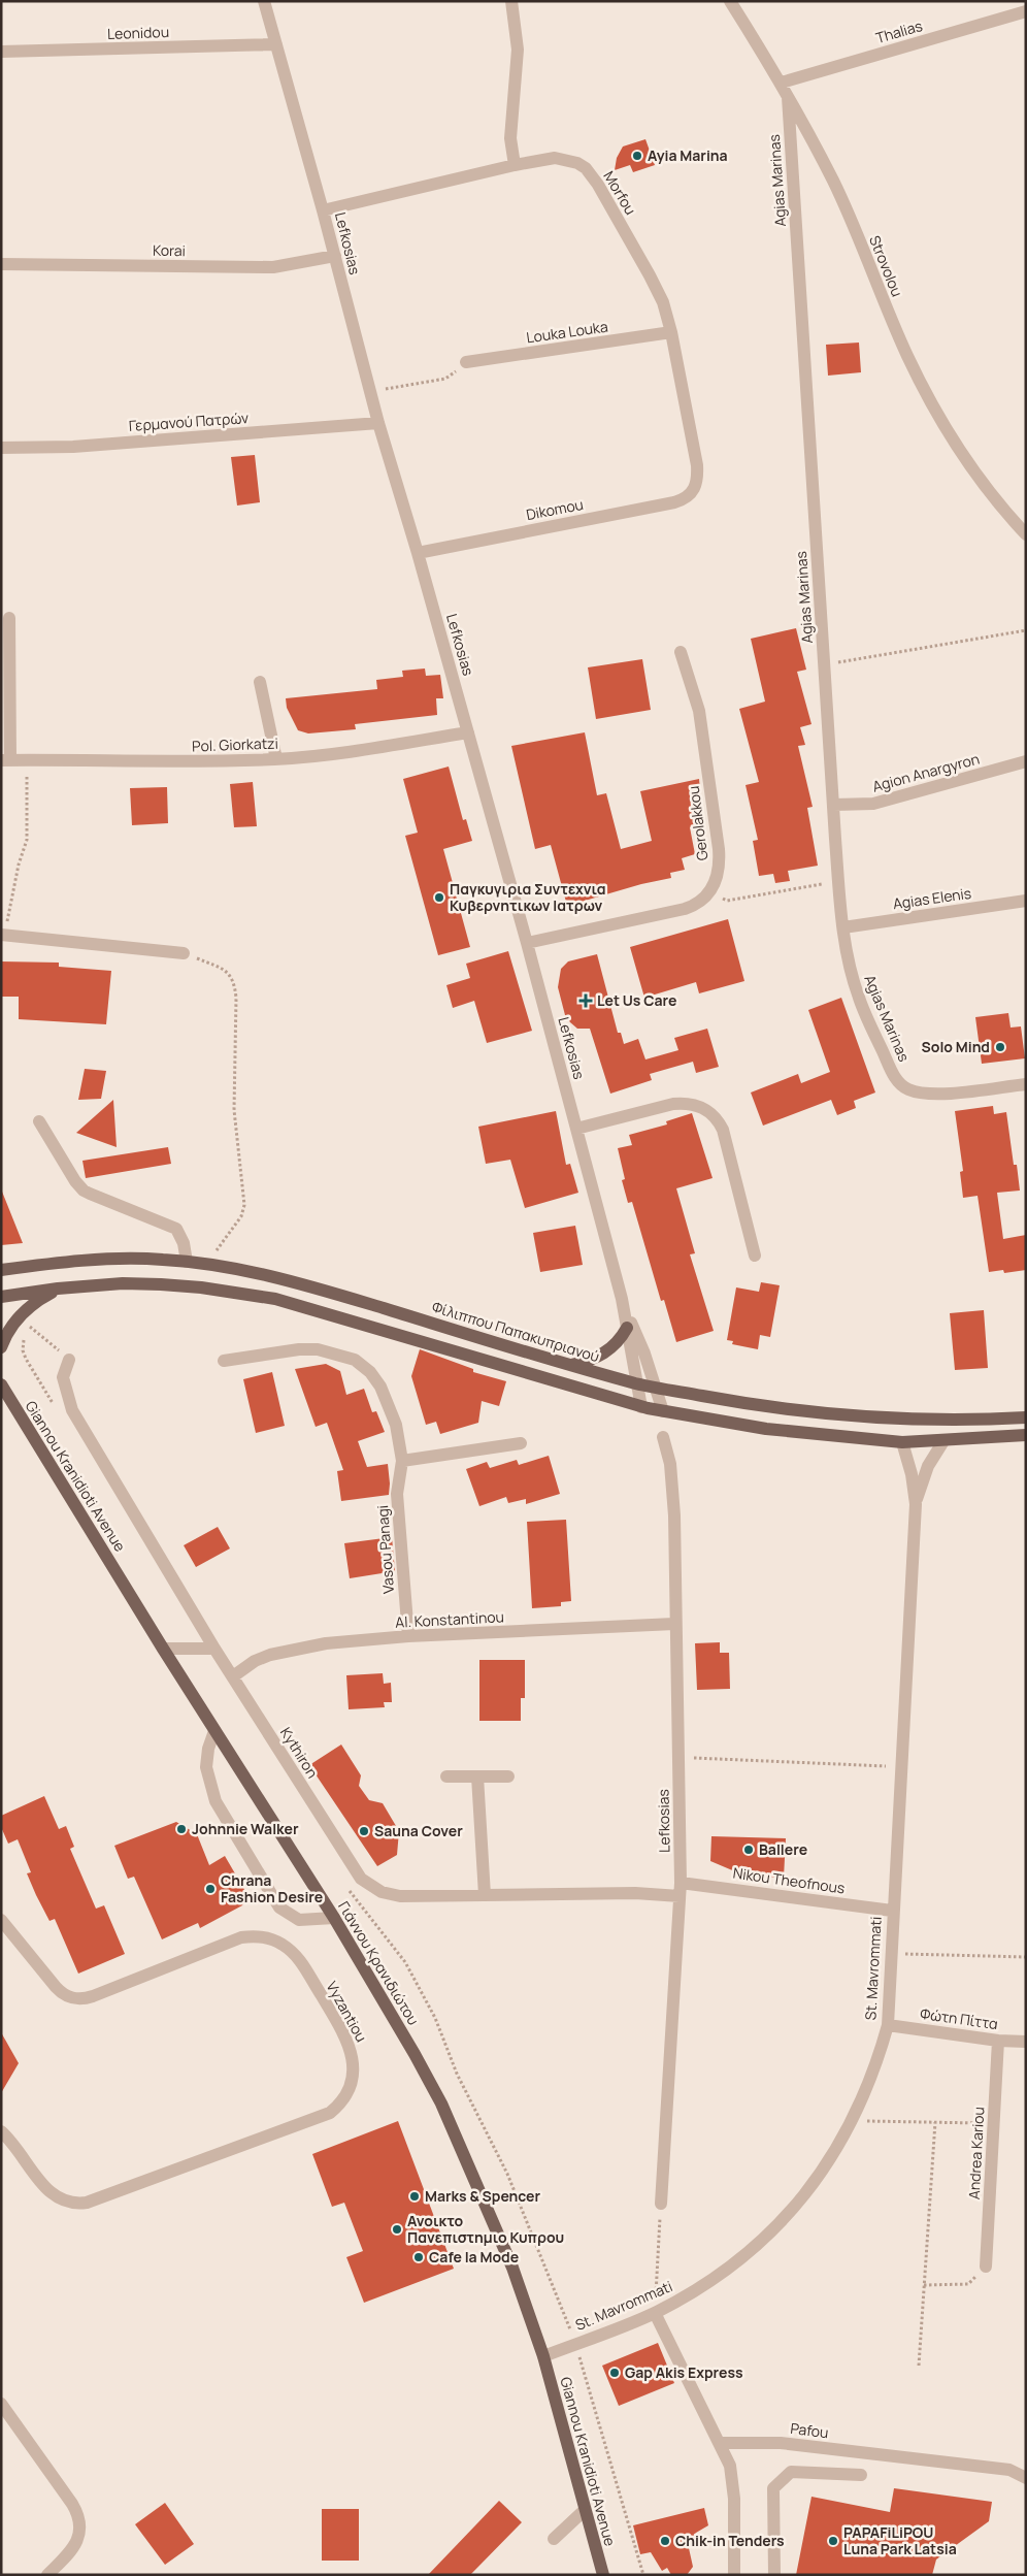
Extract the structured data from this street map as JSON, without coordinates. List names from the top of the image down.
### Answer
{
  "streets": {
    "main road": ["Φίλιππου Παπακυπριανού", "Giannou Kranidioti Avenue", "Γιάννου Κρανιδιώτου"],
    "street": [
      "Thalias",
      "Leonidou",
      "Agias Marinas",
      "Morfou",
      "Lefkosias",
      "Korai",
      "Strovolou",
      "Louka Louka",
      "Γερμανού Πατρών",
      "Dikomou",
      "Pol. Giorkatzi",
      "Agion Anargyron",
      "Gerolakkou",
      "Agias Elenis",
      "Vasou Panagi",
      "Al. Konstantinou",
      "Kythiron",
      "Nikou Theofnous",
      "St. Mavrommati",
      "Vyzantiou",
      "Φώτη Πίττα",
      "Andrea Kariou",
      "Pafou"
    ]
  },
  "crossings": [
    ["Thalias", "Strovolou"],
    ["Leonidou", "Lefkosias"],
    ["Agias Marinas", "Strovolou"],
    ["Agias Marinas", "Agion Anargyron"],
    ["Agias Marinas", "Agias Elenis"],
    ["Morfou", "Lefkosias"],
    ["Morfou", "Louka Louka"],
    ["Morfou", "Dikomou"],
    ["Lefkosias", "Korai"],
    ["Lefkosias", "Γερμανού Πατρών"],
    ["Lefkosias", "Dikomou"],
    ["Lefkosias", "Pol. Giorkatzi"],
    ["Lefkosias", "Φίλιππου Παπακυπριανού"],
    ["Lefkosias", "Al. Konstantinou"],
    ["Lefkosias", "Kythiron"],
    ["Lefkosias", "Nikou Theofnous"],
    ["Giannou Kranidioti Avenue", "Γιάννου Κρανιδιώτου"],
    ["Giannou Kranidioti Avenue", "St. Mavrommati"],
    ["Vasou Panagi", "Al. Konstantinou"],
    ["Al. Konstantinou", "Kythiron"],
    ["Kythiron", "Nikou Theofnous"],
    ["Nikou Theofnous", "St. Mavrommati"],
    ["Γιάννου Κρανιδιώτου", "St. Mavrommati"],
    ["St. Mavrommati", "Φώτη Πίττα"],
    ["Φώτη Πίττα", "Andrea Kariou"]
  ],
  "places": {
    "other": [
      "Ayia Marina",
      "Παγκυγιρια Συντεχνια Κυβερνητικων Ιατρων",
      "Solo Mind",
      "Johnnie Walker",
      "Sauna Cover",
      "Ballere",
      "Chrana Fashion Desire",
      "Marks & Spencer",
      "Ανοικτο Πανεπιστημιο Κυπρου",
      "Cafe la Mode",
      "Gap Akis Express",
      "Chik-in Tenders",
      "PAPAFiLiPOU Luna Park Latsia"
    ],
    "health": ["Let Us Care"]
  }
}
